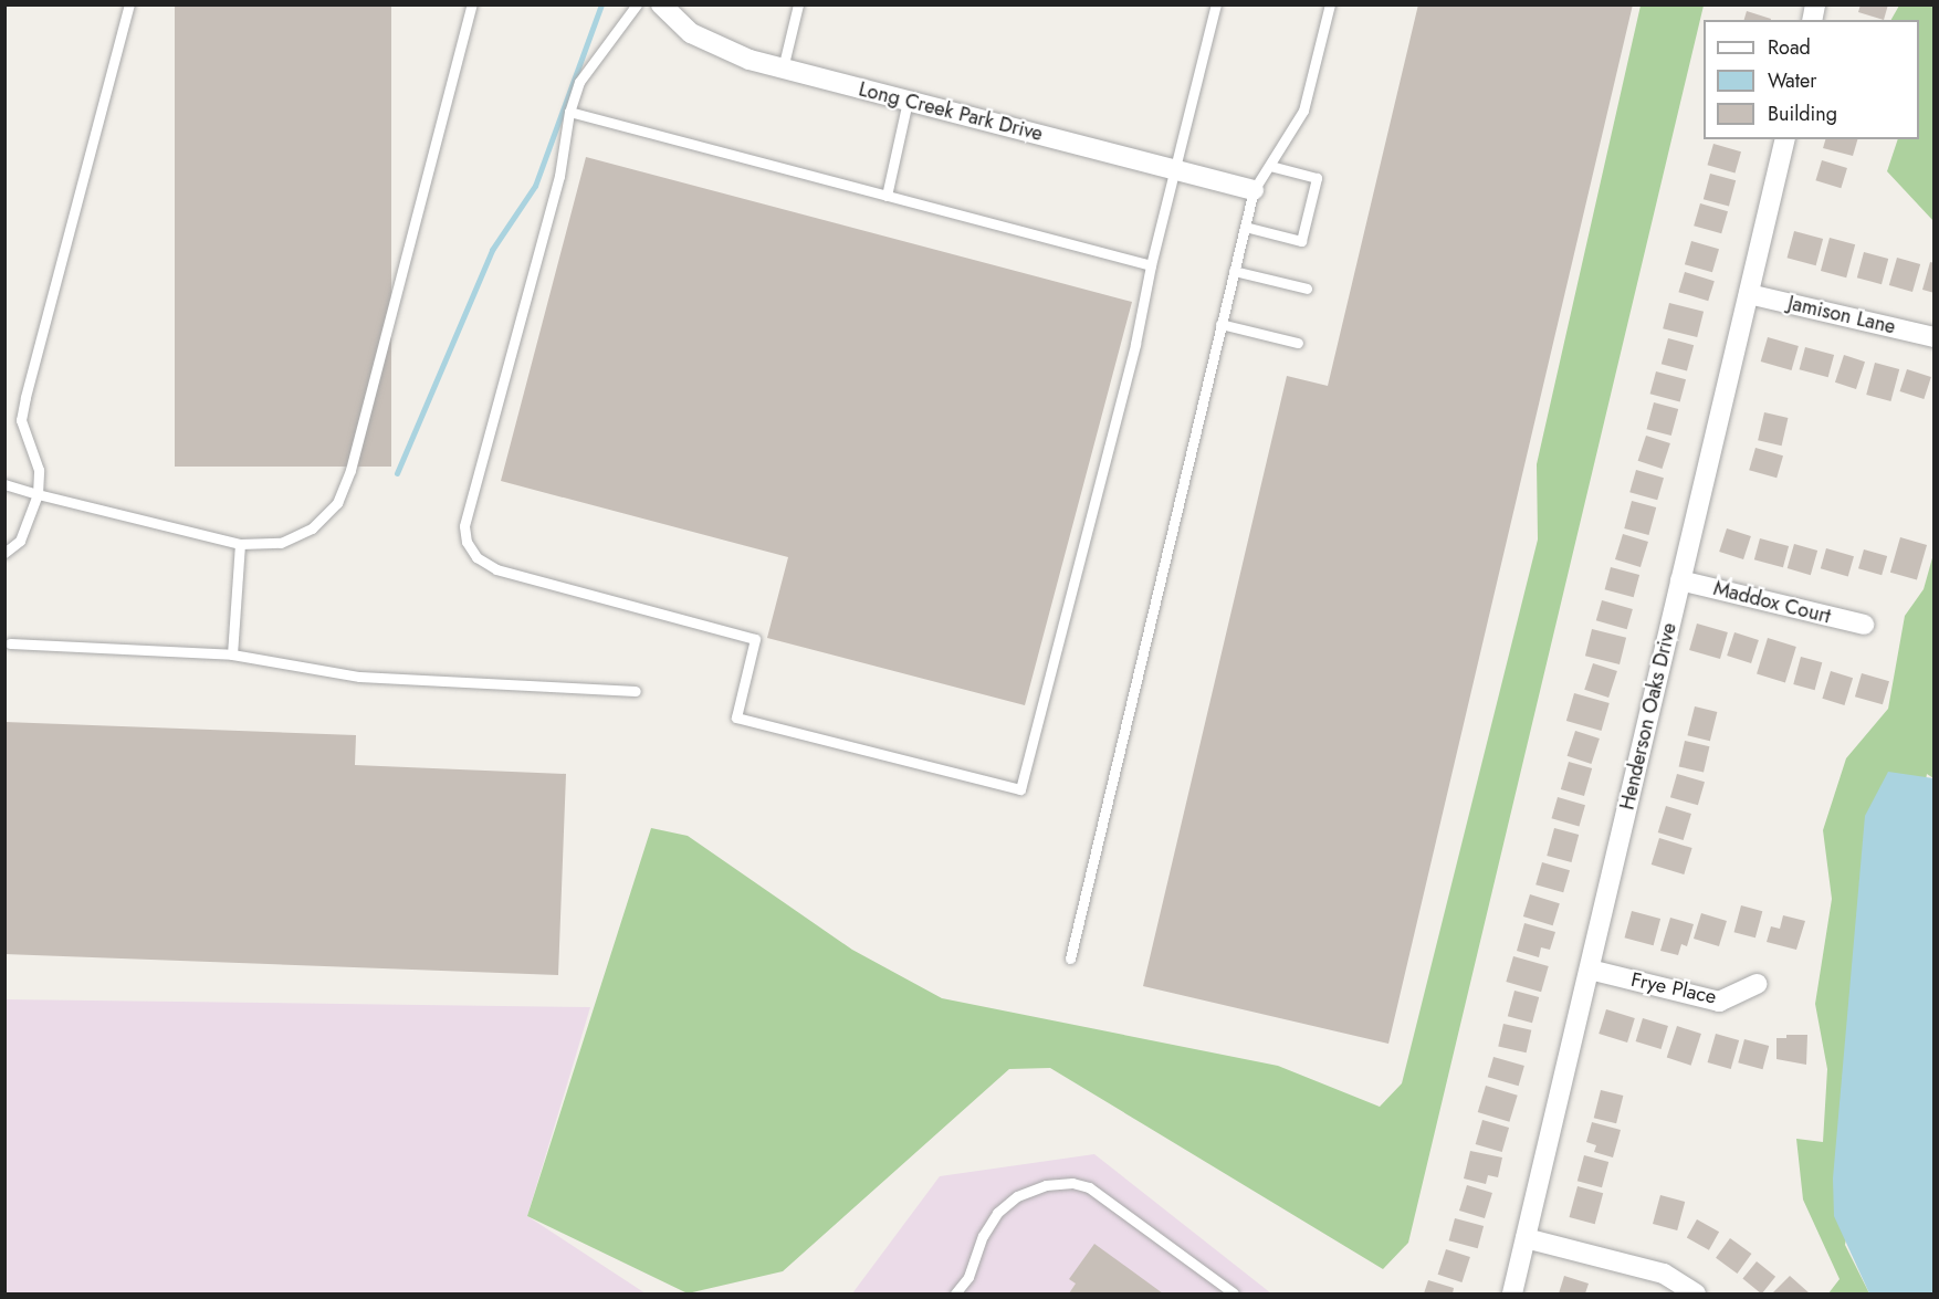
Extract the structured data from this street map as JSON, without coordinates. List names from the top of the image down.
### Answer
{
  "streets": {
    "street": [
      "Long Creek Park Drive",
      "Jamison Lane",
      "Maddox Court",
      "Henderson Oaks Drive",
      "Frye Place"
    ]
  },
  "crossings": [
    ["Jamison Lane", "Henderson Oaks Drive"],
    ["Maddox Court", "Henderson Oaks Drive"],
    ["Henderson Oaks Drive", "Frye Place"]
  ],
  "legend": ["Road", "Water", "Building"]
}
